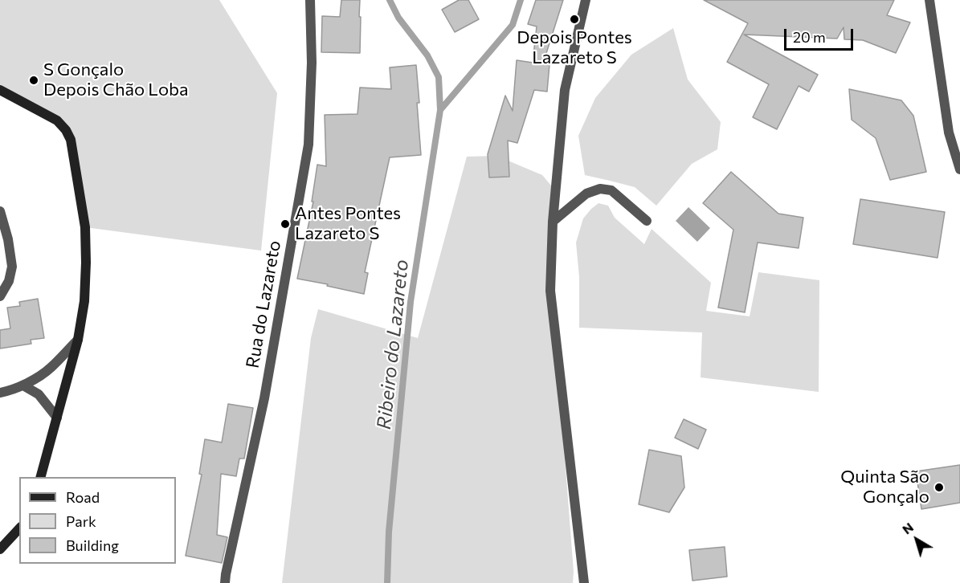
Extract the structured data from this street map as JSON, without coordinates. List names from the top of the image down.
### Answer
{
  "streets": {
    "street": ["Rua do Lazareto"]
  },
  "water": ["Ribeiro do Lazareto"],
  "places": [
    "Depois Pontes Lazareto S",
    "S Gonçalo Depois Chão Loba",
    "Antes Pontes Lazareto S",
    "Quinta São Gonçalo"
  ],
  "legend": ["Road", "Park", "Building"],
  "scale_bar": "20 m",
  "north": "top left"
}
